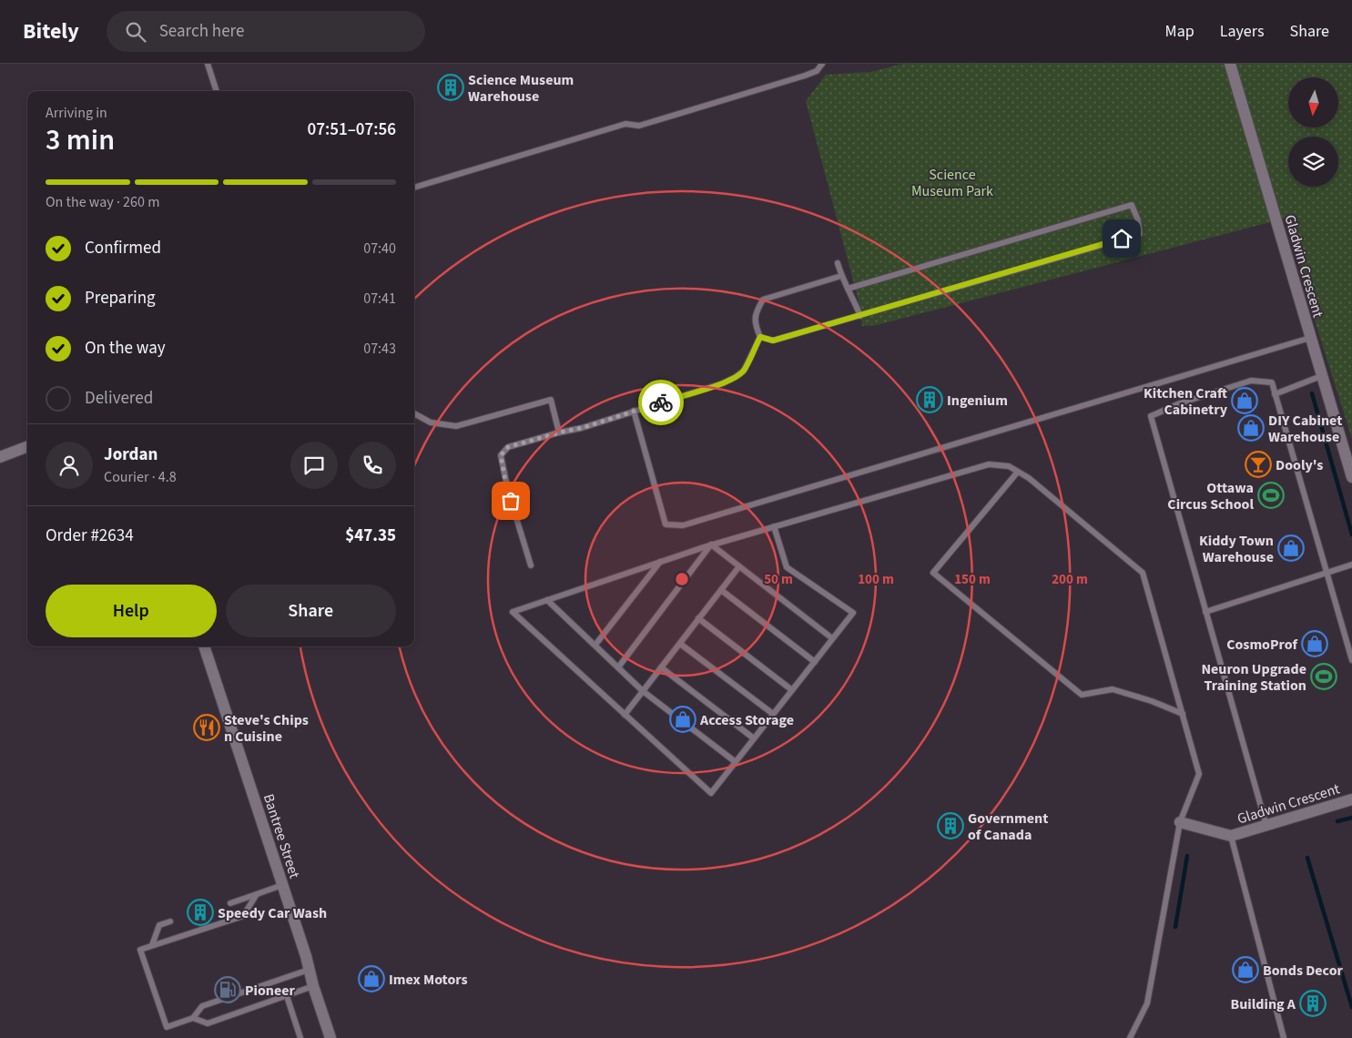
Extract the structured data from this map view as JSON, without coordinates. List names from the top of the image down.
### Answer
{
  "streets": {
    "street": ["Gladwin Crescent", "Bantree Street"]
  },
  "parks": ["Science Museum Park"],
  "places": {
    "building": [
      "Science Museum Warehouse",
      "Ingenium",
      "Government of Canada",
      "Speedy Car Wash",
      "Building A"
    ],
    "shop": [
      "Kitchen Craft Cabinetry",
      "DIY Cabinet Warehouse",
      "Kiddy Town Warehouse",
      "CosmoProf",
      "Access Storage",
      "Bonds Decor",
      "Imex Motors"
    ],
    "bar": ["Dooly's"],
    "sports": ["Ottawa Circus School", "Neuron Upgrade Training Station"],
    "restaurant": ["Steve's Chips n Cuisine"],
    "fuel station": ["Pioneer"]
  },
  "north": "bottom",
  "page": {
    "header": "Bitely",
    "search": "Search here",
    "nav": ["Map", "Layers", "Share"],
    "heading": ["3 min", "Arriving in", "07:51–07:56"],
    "panel": [
      "Jordan",
      "Courier · 4.8",
      "Order #2634",
      "$47.35"
    ],
    "bar": "On the way · 260 m",
    "list": [
      ["Confirmed", "07:40"],
      ["Preparing", "07:41"],
      ["On the way", "07:43"],
      "Delivered"
    ],
    "buttons": ["Help", "Share"]
  },
  "rings": [
    "50 m",
    "100 m",
    "150 m",
    "200 m"
  ]
}
